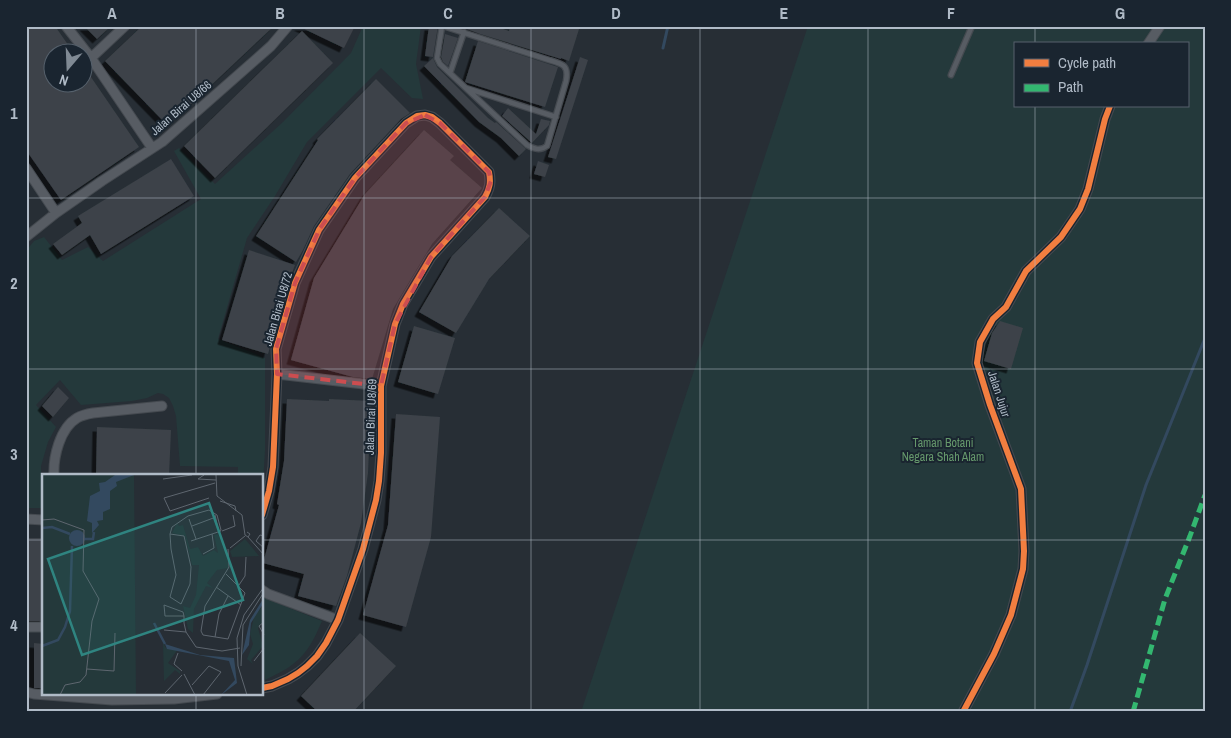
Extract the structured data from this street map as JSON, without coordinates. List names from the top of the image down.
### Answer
{
  "streets": {
    "street": [
      "Jalan Birai U8/66",
      "Jalan Birai U8/72",
      "Jalan Jujur",
      "Jalan Birai U8/69"
    ]
  },
  "crossings": [
    ["Jalan Birai U8/72", "Jalan Birai U8/69"]
  ],
  "parks": ["Taman Botani Negara Shah Alam"],
  "legend": ["Cycle path", "Path"],
  "north": "bottom",
  "grid": {
    "columns": [
      "A",
      "B",
      "C",
      "D",
      "E",
      "F",
      "G"
    ],
    "rows": [
      "1",
      "2",
      "3",
      "4"
    ]
  }
}
